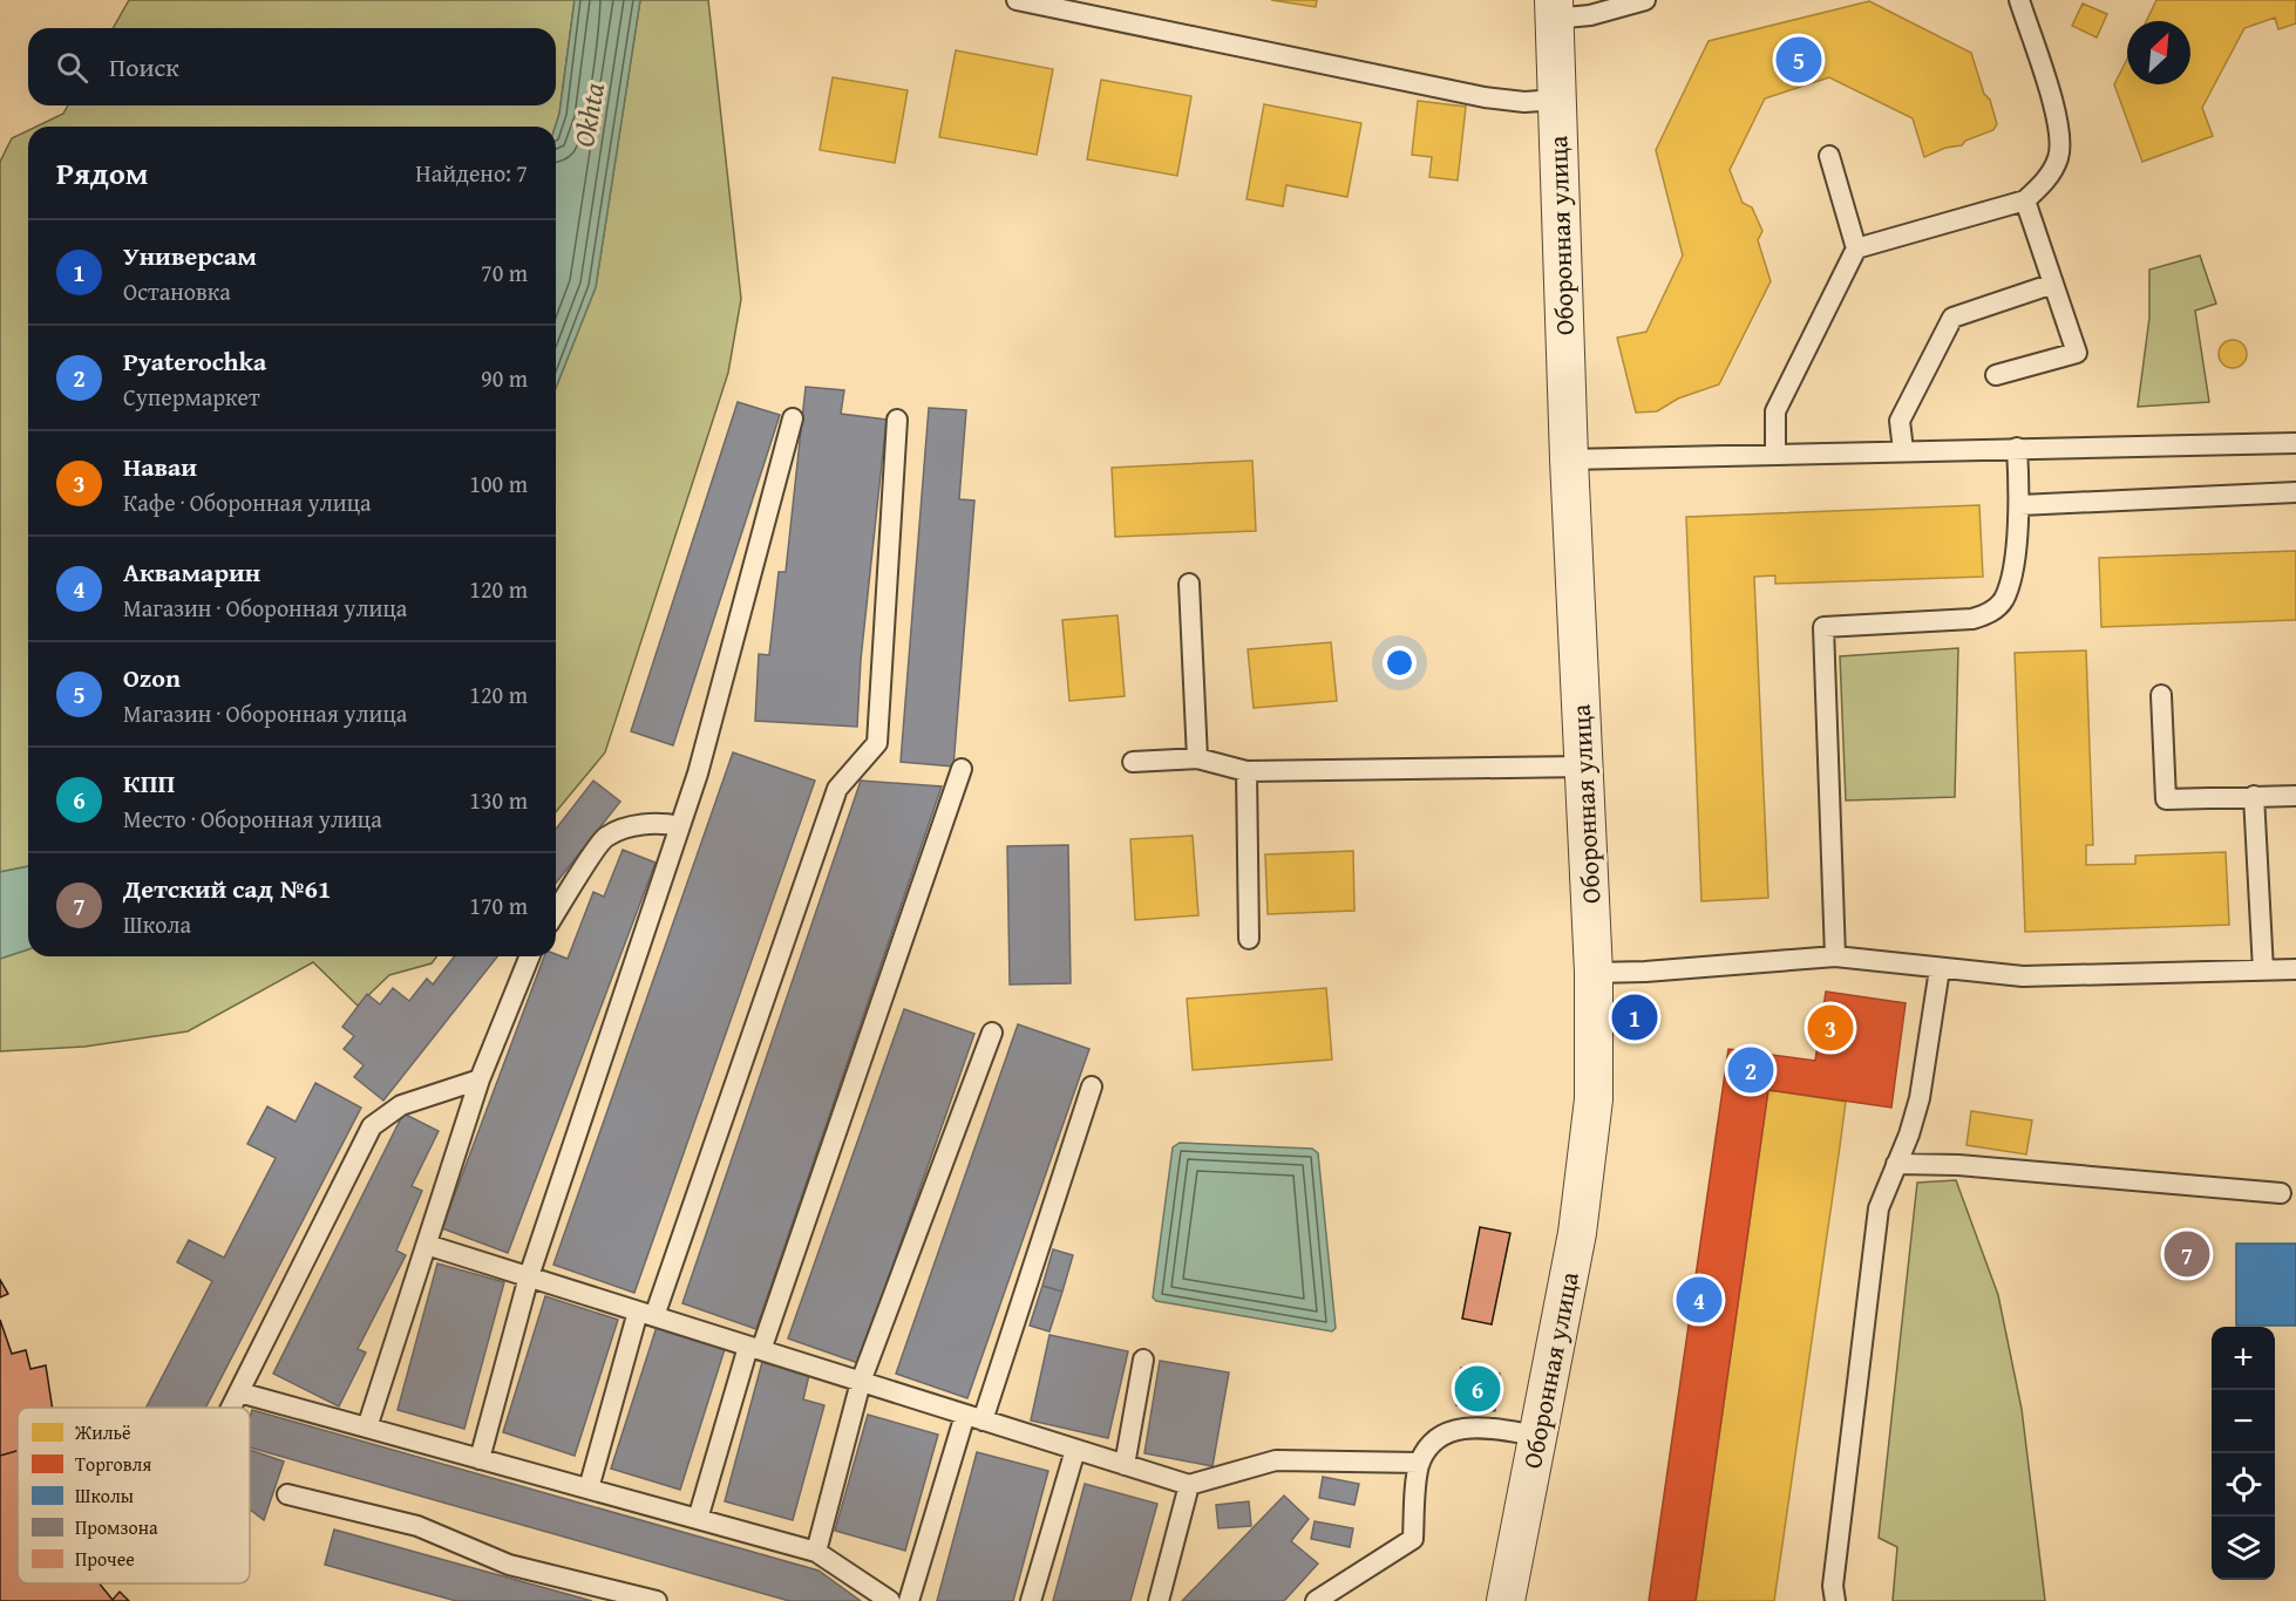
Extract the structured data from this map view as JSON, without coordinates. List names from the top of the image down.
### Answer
{
  "streets": {
    "street": ["Оборонная улица"]
  },
  "water": ["Okhta"],
  "legend": [
    "Жильё",
    "Торговля",
    "Школы",
    "Промзона",
    "Прочее"
  ],
  "north": "top right",
  "page": {
    "search": "Поиск",
    "pins": [
      "5",
      "1",
      "3",
      "2",
      "7",
      "4",
      "6"
    ],
    "heading": ["Рядом", "Найдено: 7"],
    "list": [
      {
        "mark": "1",
        "name": "Универсам",
        "note": "Остановка",
        "value": "70 m"
      },
      {
        "mark": "2",
        "name": "Pyaterochka",
        "note": "Супермаркет",
        "value": "90 m"
      },
      {
        "mark": "3",
        "name": "Наваи",
        "note": "Кафе · Оборонная улица",
        "value": "100 m"
      },
      {
        "mark": "4",
        "name": "Аквамарин",
        "note": "Магазин · Оборонная улица",
        "value": "120 m"
      },
      {
        "mark": "5",
        "name": "Ozon",
        "note": "Магазин · Оборонная улица",
        "value": "120 m"
      },
      {
        "mark": "6",
        "name": "КПП",
        "note": "Место · Оборонная улица",
        "value": "130 m"
      },
      {
        "mark": "7",
        "name": "Детский сад №61",
        "note": "Школа",
        "value": "170 m"
      }
    ],
    "map_buttons": ["+", "−"]
  }
}
